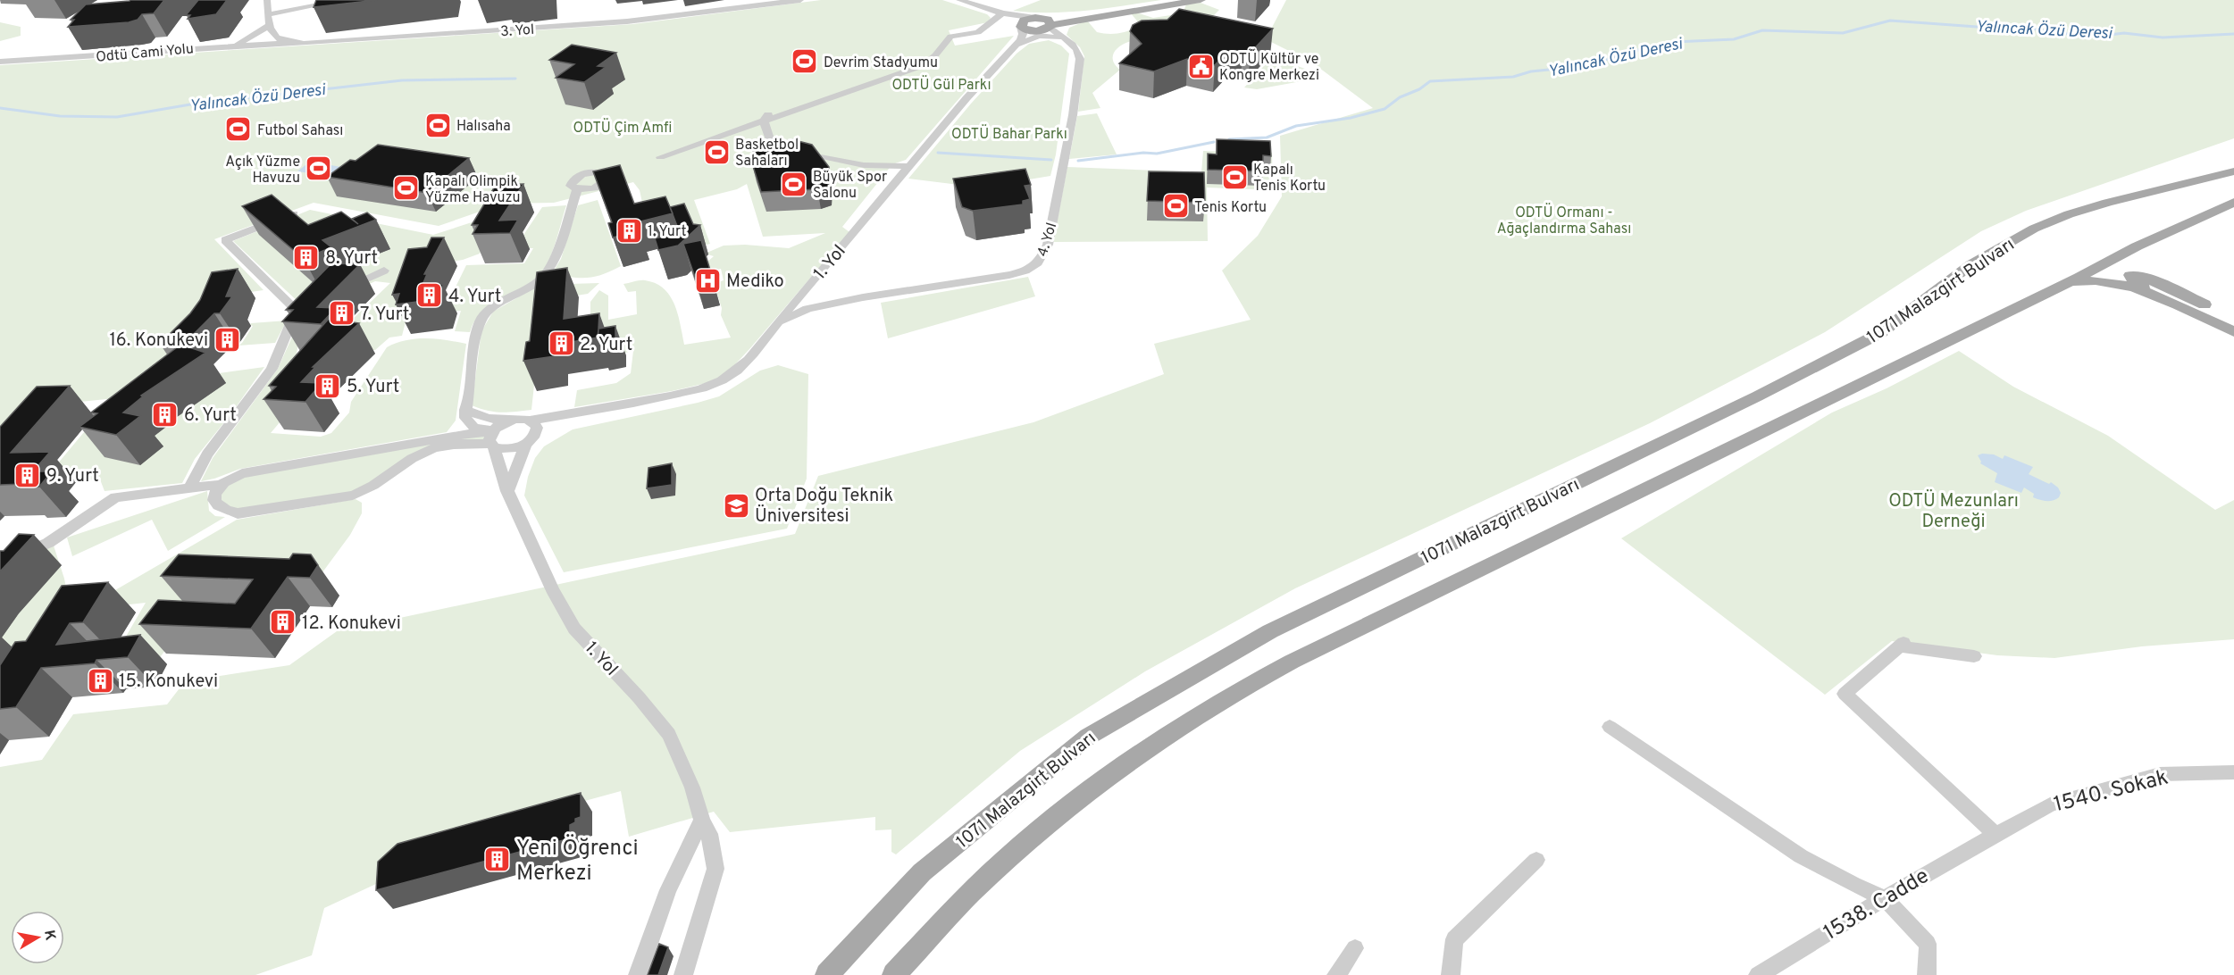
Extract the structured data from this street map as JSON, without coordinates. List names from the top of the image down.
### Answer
{
  "streets": {
    "main road": ["1071 Malazgirt Bulvarı"],
    "street": [
      "3. Yol",
      "Odtü Cami Yolu",
      "4. Yol",
      "1. Yol",
      "1540. Sokak",
      "1538. Cadde"
    ]
  },
  "crossings": [
    ["3. Yol", "Odtü Cami Yolu"],
    ["4. Yol", "1. Yol"],
    ["1540. Sokak", "1538. Cadde"]
  ],
  "water": ["Yalıncak Özü Deresi"],
  "parks": [
    "ODTÜ Gül Parkı",
    "ODTÜ Çim Amfi",
    "ODTÜ Bahar Parkı",
    "ODTÜ Ormanı - Ağaçlandırma Sahası",
    "ODTÜ Mezunları Derneği"
  ],
  "places": {
    "sports": [
      "Devrim Stadyumu",
      "Halısaha",
      "Futbol Sahası",
      "Basketbol Sahaları",
      "Açık Yüzme Havuzu",
      "Kapalı Tenis Kortu",
      "Büyük Spor Salonu",
      "Kapalı Olimpik Yüzme Havuzu",
      "Tenis Kortu"
    ],
    "public building": ["ODTÜ Kültür ve Kongre Merkezi"],
    "building": [
      "1. Yurt",
      "8. Yurt",
      "4. Yurt",
      "7. Yurt",
      "16. Konukevi",
      "2. Yurt",
      "5. Yurt",
      "6. Yurt",
      "9. Yurt",
      "12. Konukevi",
      "15. Konukevi",
      "Yeni Öğrenci Merkezi"
    ],
    "hospital": ["Mediko"],
    "school or university": ["Orta Doğu Teknik Üniversitesi"]
  },
  "north": "right"
}
